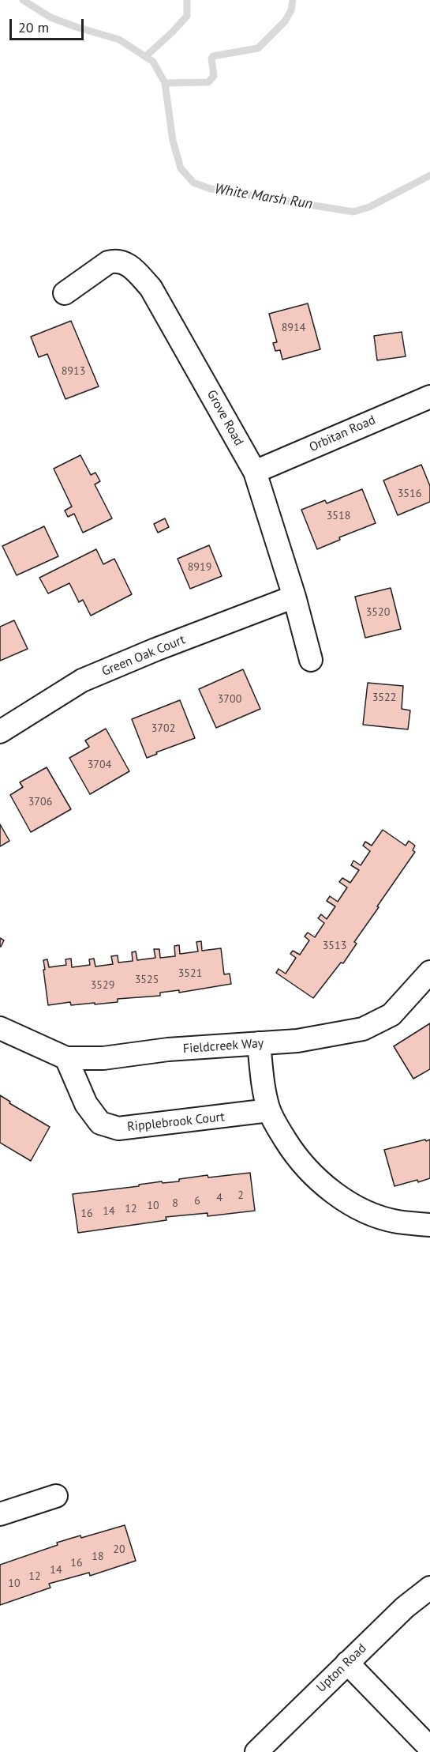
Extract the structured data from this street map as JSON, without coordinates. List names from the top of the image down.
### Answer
{
  "streets": {
    "street": [
      "Grove Road",
      "Orbitan Road",
      "Green Oak Court",
      "Fieldcreek Way",
      "Ripplebrook Court",
      "Upton Road"
    ]
  },
  "crossings": [
    ["Grove Road", "Orbitan Road"],
    ["Grove Road", "Green Oak Court"],
    ["Fieldcreek Way", "Ripplebrook Court"]
  ],
  "water": ["White Marsh Run"],
  "house_numbers": [
    "8914",
    "8913",
    "3516",
    "3518",
    "8919",
    "3520",
    "3522",
    "3700",
    "3702",
    "3704",
    "3706",
    "3513",
    "3521",
    "3525",
    "3529",
    "2",
    "4",
    "6",
    "8",
    "10",
    "12",
    "14",
    "16",
    "20",
    "18",
    "16",
    "14",
    "12",
    "10"
  ],
  "scale_bar": "20 m"
}
